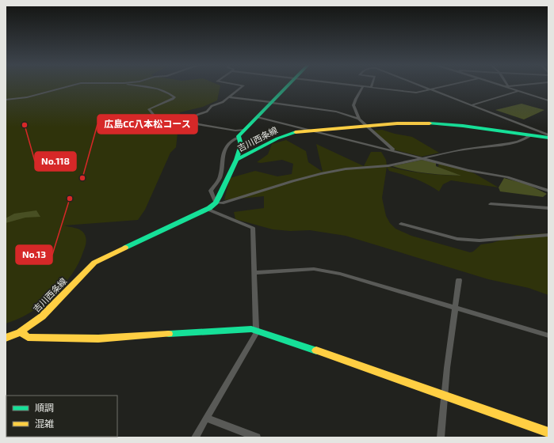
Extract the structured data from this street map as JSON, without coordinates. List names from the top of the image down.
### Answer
{
  "streets": {
    "main road": ["吉川西条線"]
  },
  "places": ["No.118", "広島CC八本松コース", "No.13"],
  "legend": ["順調", "混雑"]
}
